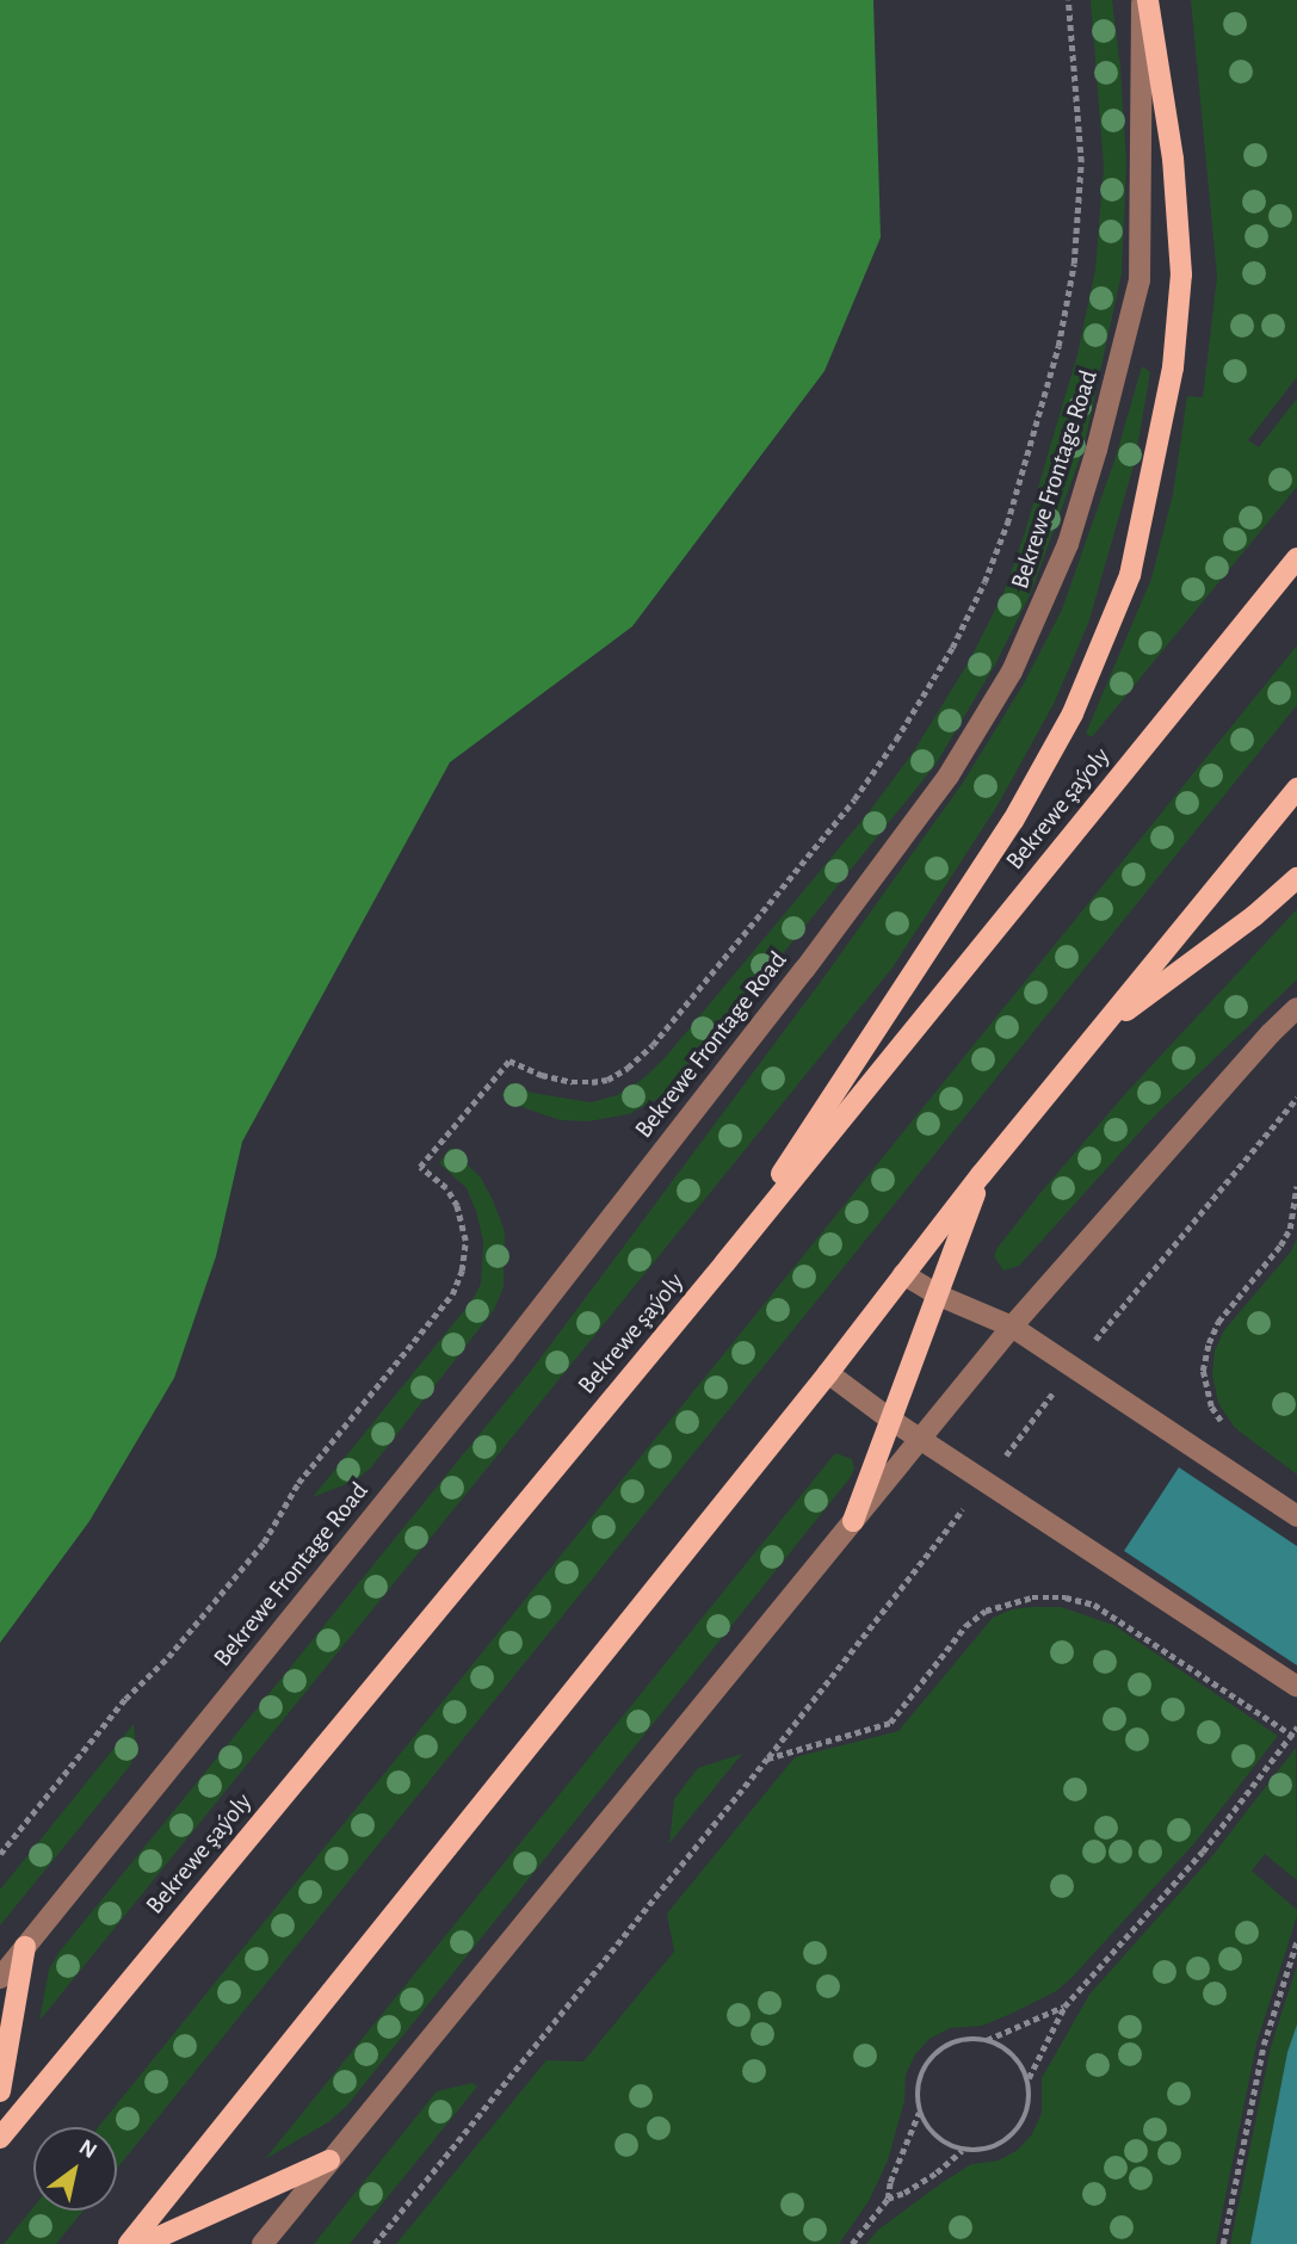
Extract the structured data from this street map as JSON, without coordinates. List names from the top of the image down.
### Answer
{
  "streets": {
    "main road": ["Bekrewe şaýoly"],
    "street": ["Bekrewe Frontage Road"]
  },
  "north": "top right"
}
